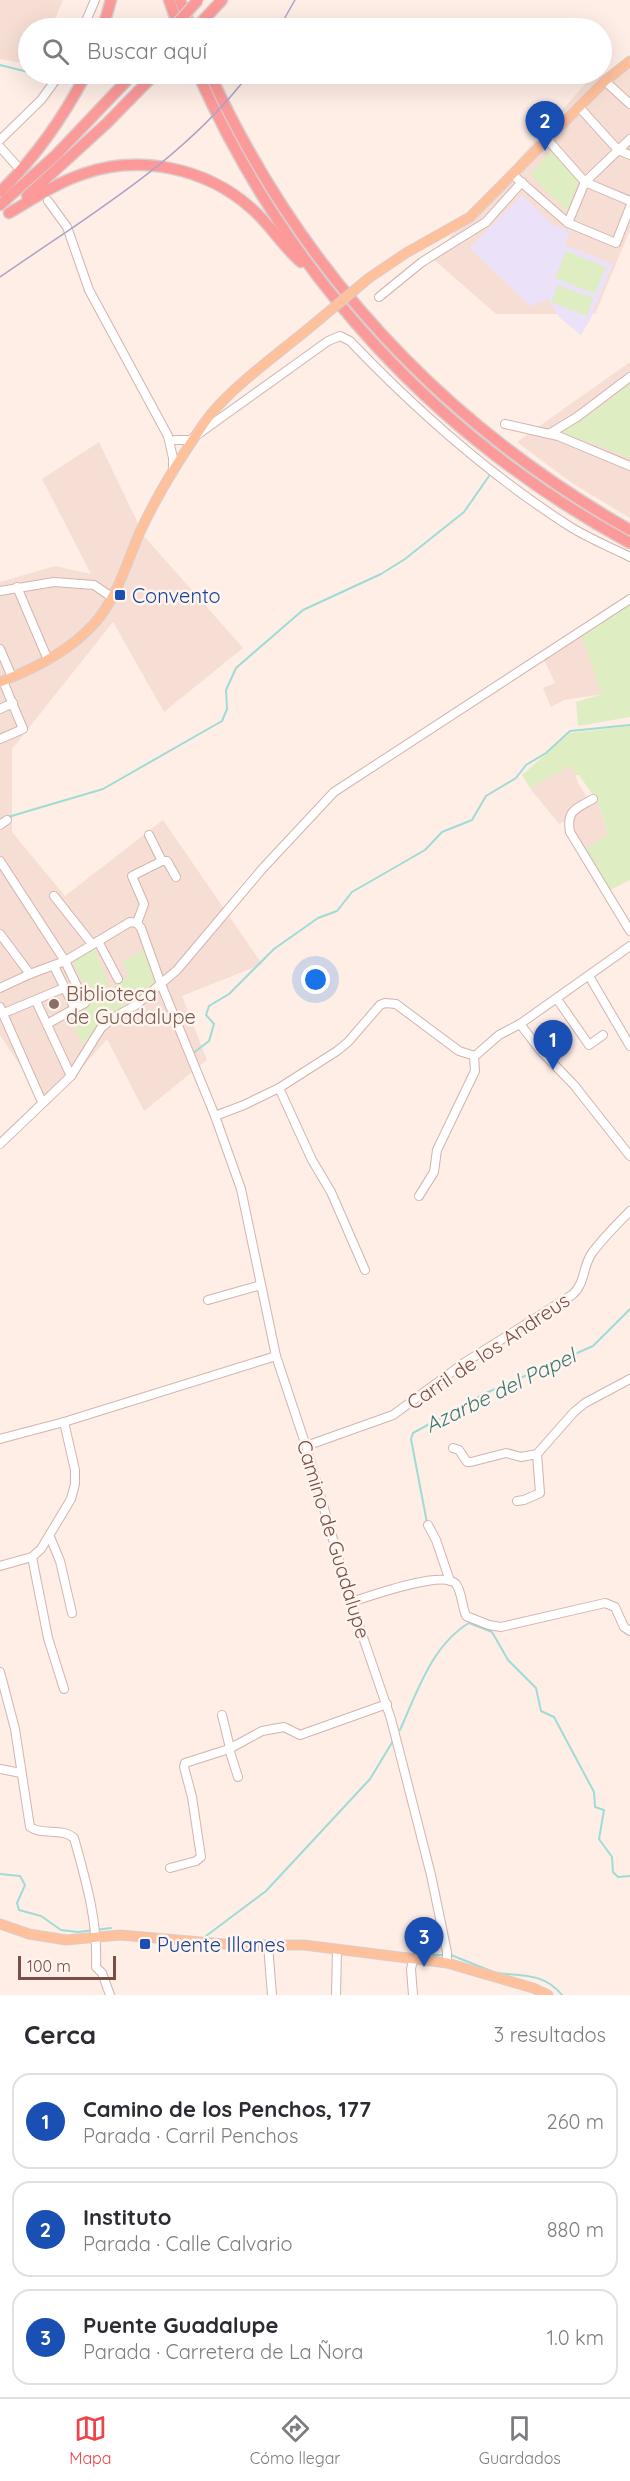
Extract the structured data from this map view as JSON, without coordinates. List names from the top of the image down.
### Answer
{
  "streets": {
    "street": ["Carril de los Andreus", "Camino de Guadalupe"]
  },
  "crossings": [
    ["Carril de los Andreus", "Camino de Guadalupe"]
  ],
  "water": ["Azarbe del Papel"],
  "places": {
    "transit": ["Convento", "Puente Illanes"],
    "other": ["Biblioteca de Guadalupe"]
  },
  "scale_bar": "100 m",
  "page": {
    "search": "Buscar aquí",
    "pins": ["2", "1", "3"],
    "scale": "100 m",
    "heading": ["Cerca", "3 resultados"],
    "list": [
      {
        "mark": "1",
        "name": "Camino de los Penchos, 177",
        "note": "Parada · Carril Penchos",
        "value": "260 m"
      },
      {
        "mark": "2",
        "name": "Instituto",
        "note": "Parada · Calle Calvario",
        "value": "880 m"
      },
      {
        "mark": "3",
        "name": "Puente Guadalupe",
        "note": "Parada · Carretera de La Ñora",
        "value": "1.0 km"
      }
    ],
    "nav": ["Mapa", "Cómo llegar", "Guardados"]
  }
}
